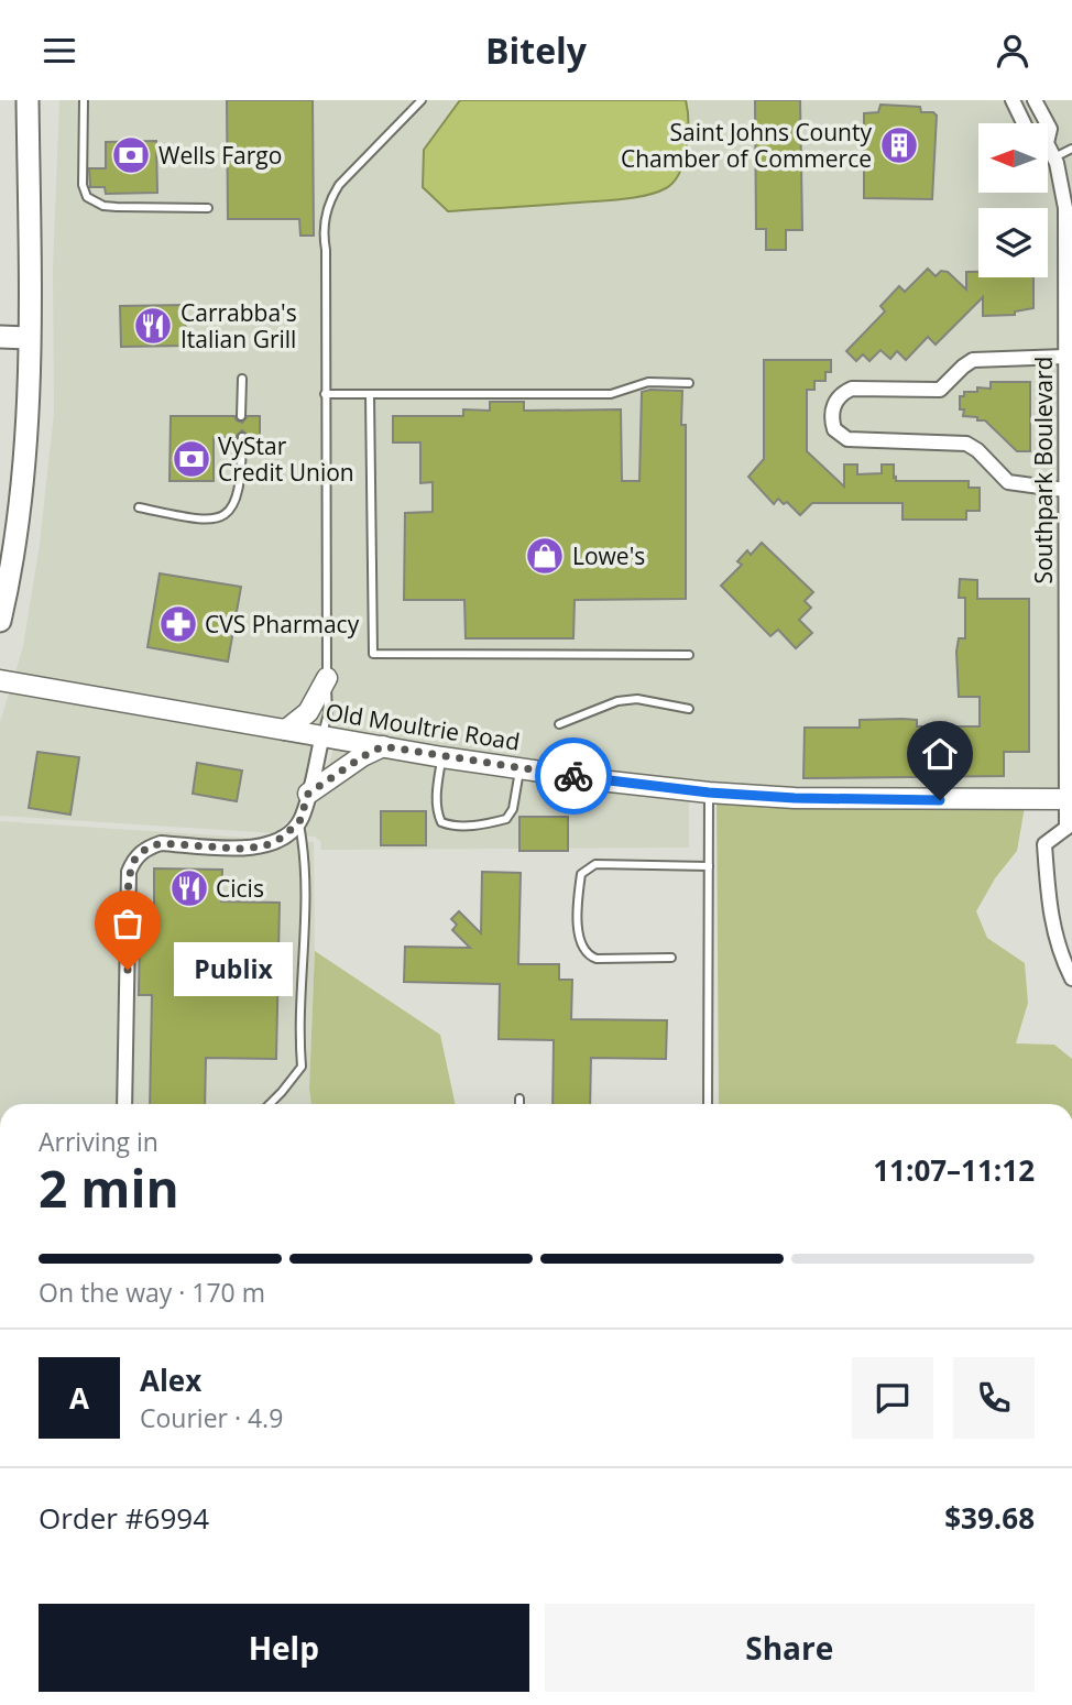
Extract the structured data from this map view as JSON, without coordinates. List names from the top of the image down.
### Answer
{
  "streets": {
    "main road": ["Old Moultrie Road"],
    "street": ["Southpark Boulevard"]
  },
  "crossings": [
    ["Southpark Boulevard", "Old Moultrie Road"]
  ],
  "places": {
    "building": ["Saint Johns County Chamber of Commerce"],
    "bank": ["Wells Fargo", "VyStar Credit Union"],
    "restaurant": ["Carrabba's Italian Grill", "Cicis"],
    "shop": ["Lowe's"],
    "pharmacy": ["CVS Pharmacy"],
    "other": ["Publix"]
  },
  "north": "left",
  "page": {
    "header": "Bitely",
    "bubble": "Publix",
    "heading": ["2 min", "Arriving in", "11:07–11:12"],
    "panel": [
      "Alex",
      "Courier · 4.9",
      "Order #6994",
      "$39.68"
    ],
    "bar": "On the way · 170 m",
    "round": "A",
    "buttons": ["Help", "Share"]
  }
}
